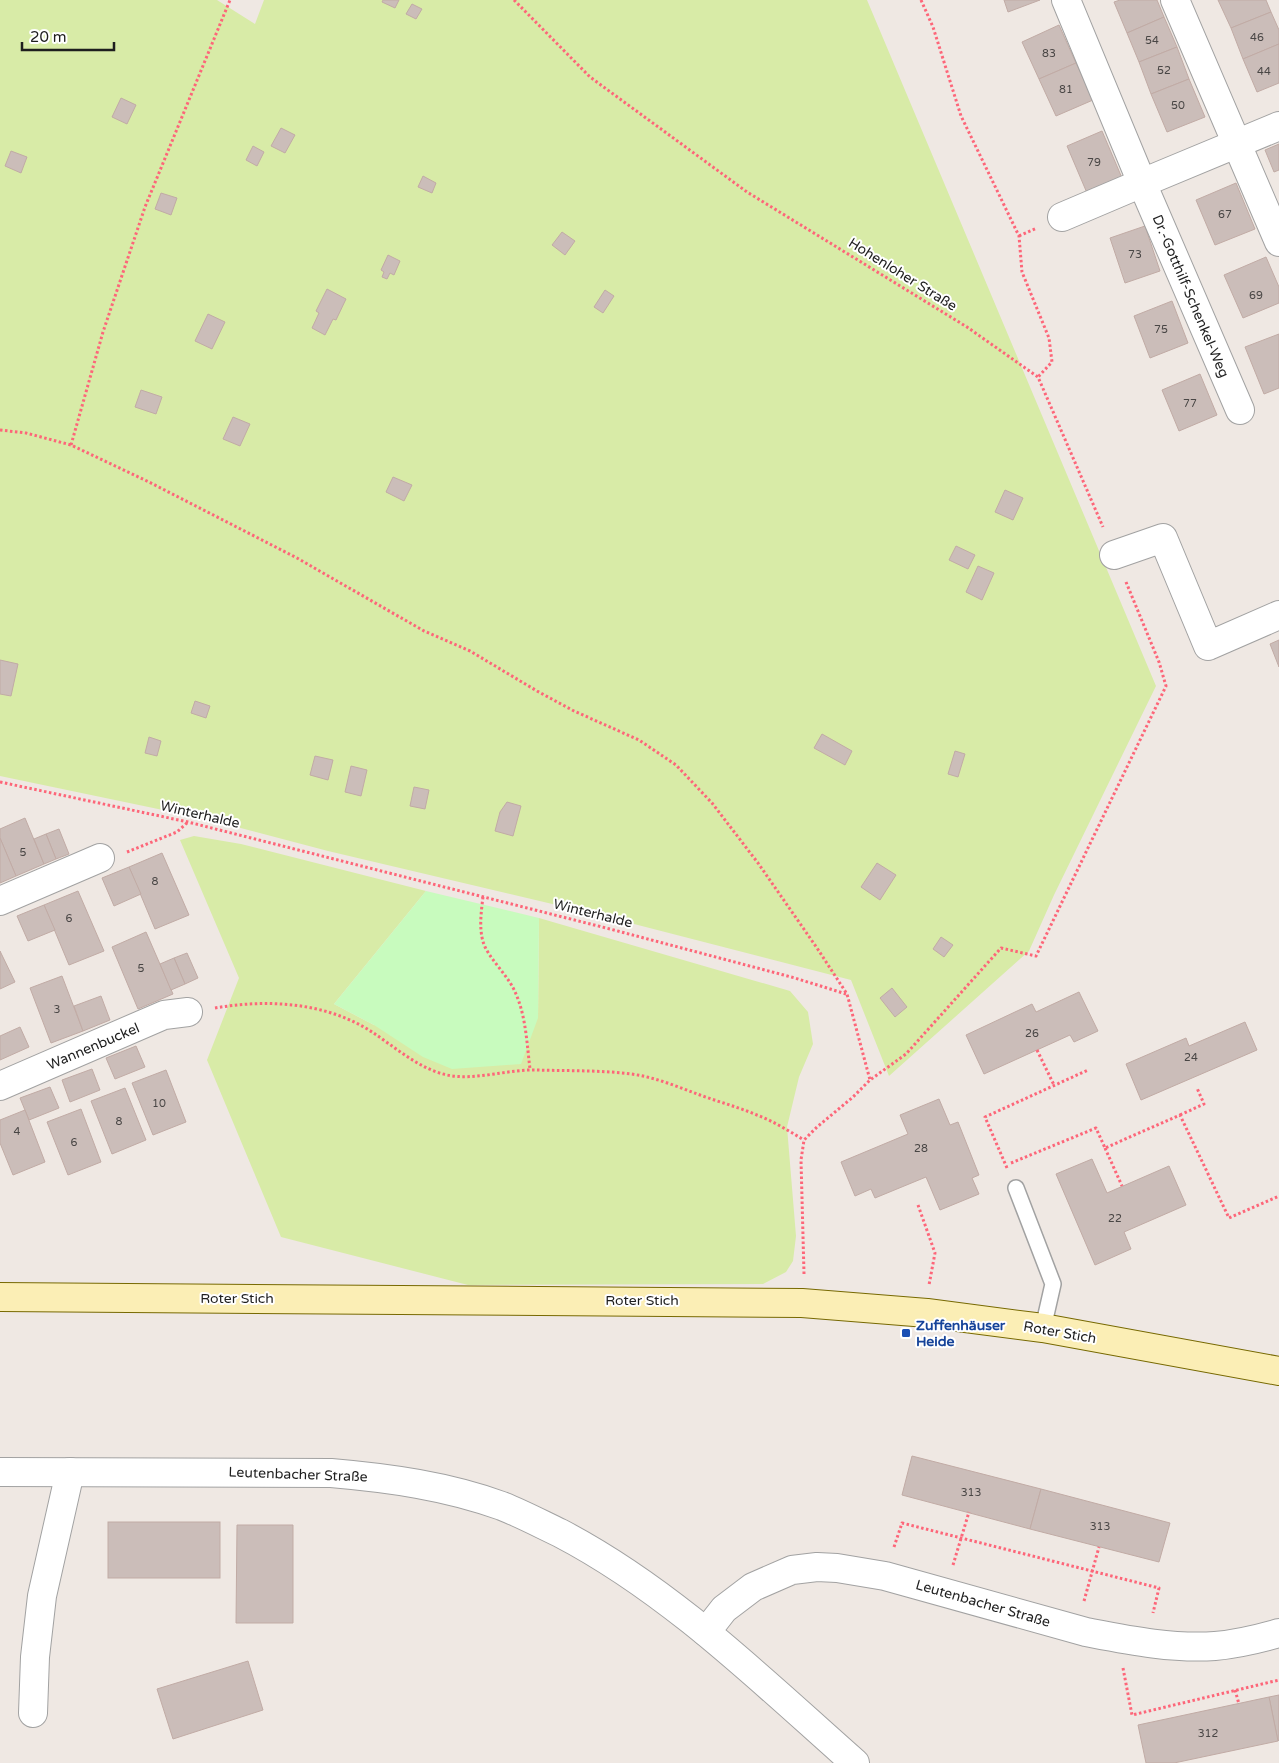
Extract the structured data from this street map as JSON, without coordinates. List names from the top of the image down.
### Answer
{
  "streets": {
    "street": [
      "Dr.-Gotthilf-Schenkel-Weg",
      "Wannenbuckel",
      "Roter Stich",
      "Leutenbacher Straße"
    ],
    "path": ["Hohenloher Straße", "Winterhalde"]
  },
  "places": {
    "transit": ["Zuffenhäuser Heide"]
  },
  "house_numbers": [
    "46",
    "54",
    "83",
    "52",
    "44",
    "81",
    "50",
    "79",
    "67",
    "73",
    "69",
    "75",
    "77",
    "5",
    "8",
    "6",
    "5",
    "3",
    "26",
    "24",
    "10",
    "8",
    "4",
    "6",
    "28",
    "22",
    "313",
    "313",
    "312"
  ],
  "scale_bar": "20 m"
}
